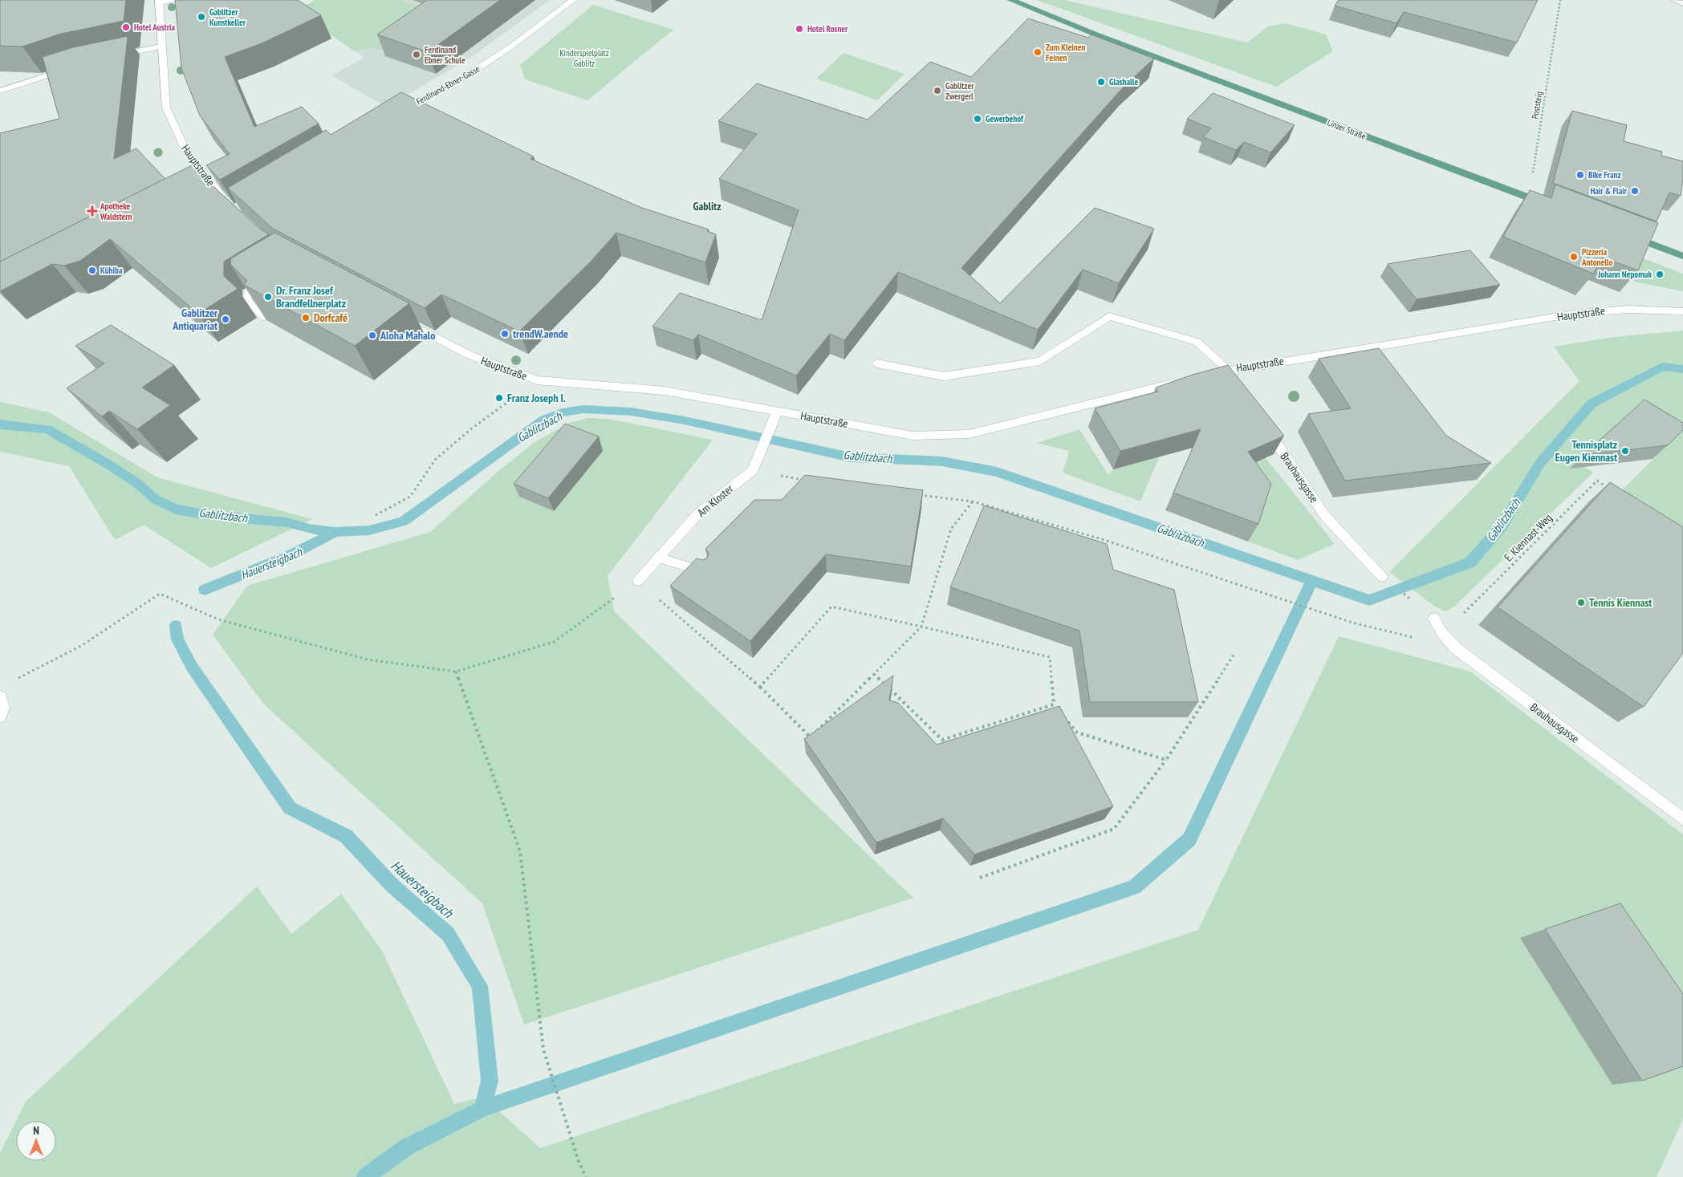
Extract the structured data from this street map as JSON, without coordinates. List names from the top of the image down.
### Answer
{
  "streets": {
    "main road": ["Linzer Straße"],
    "street": [
      "Ferdinand-Ebner-Gasse",
      "Hauptstraße",
      "Brauhausgasse",
      "Am Kloster"
    ],
    "path": ["Poststeig", "E. Kiennast-Weg"]
  },
  "crossings": [
    ["Poststeig", "Linzer Straße"],
    ["Hauptstraße", "Am Kloster"]
  ],
  "districts": ["Gablitz"],
  "water": ["Gablitzbach", "Hauersteigbach"],
  "parks": ["Kinderspielplatz Gablitz"],
  "places": {
    "other": [
      "Gablitzer Kunstkeller",
      "Hotel Austria",
      "Hotel Rosner",
      "Zum Kleinen Feinen",
      "Ferdinand Ebner Schule",
      "Glashalle",
      "Gablitzer Zwergerl",
      "Gewerbehof",
      "Bike Franz",
      "Hair & Flair",
      "Pizzeria Antonello",
      "Kühiba",
      "Johann Nepomuk",
      "Dr. Franz Josef Brandfellnerplatz",
      "Dorfcafé",
      "Gablitzer Antiquariat",
      "trendW.aende",
      "Aloha Mahalo",
      "Franz Joseph I.",
      "Tennisplatz Eugen Kiennast",
      "Tennis Kiennast"
    ],
    "health": ["Apotheke Waldstern"]
  },
  "north": "top"
}
